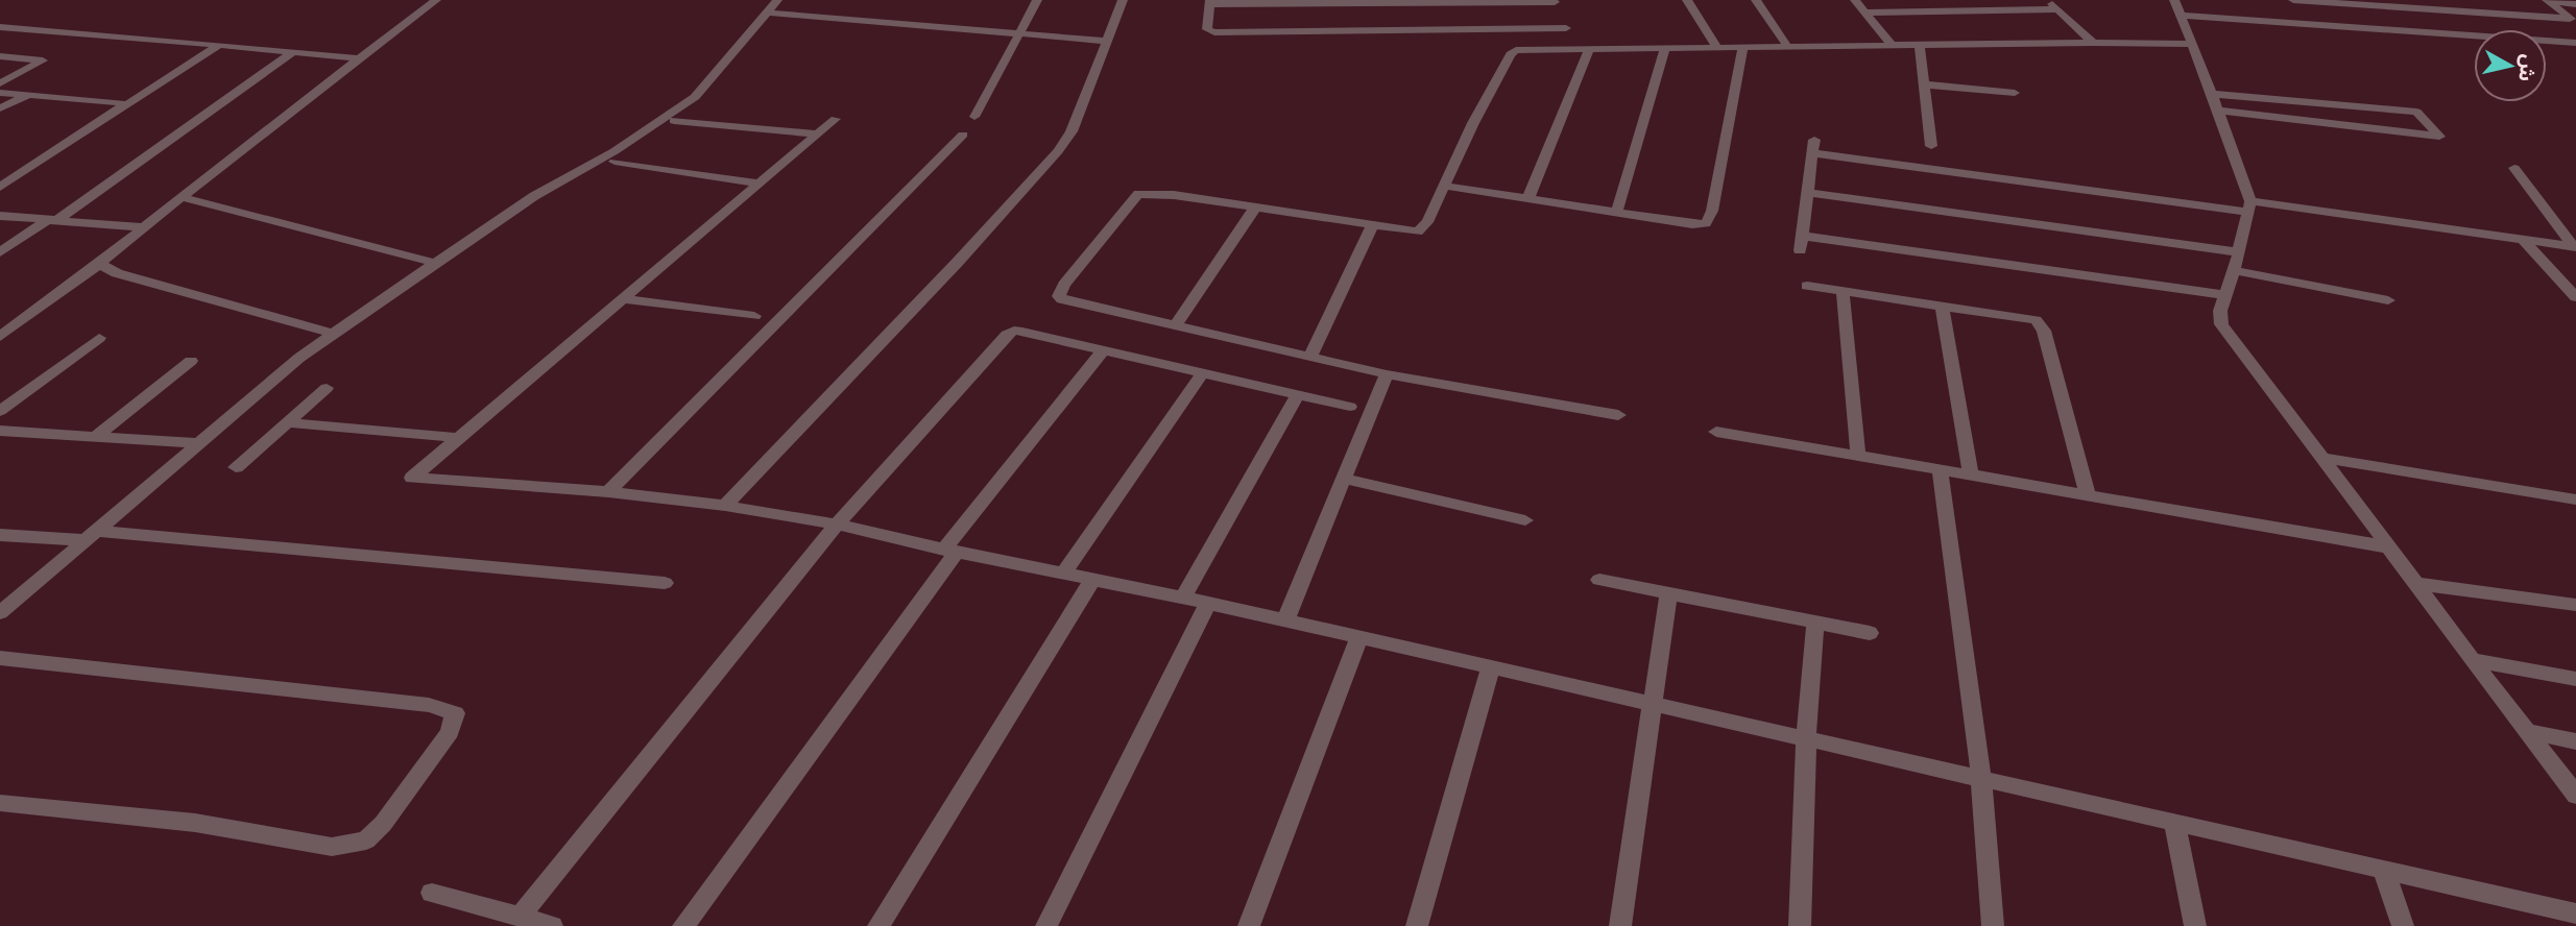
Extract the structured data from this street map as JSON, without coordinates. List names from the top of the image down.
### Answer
{
  "north": "right"
}
